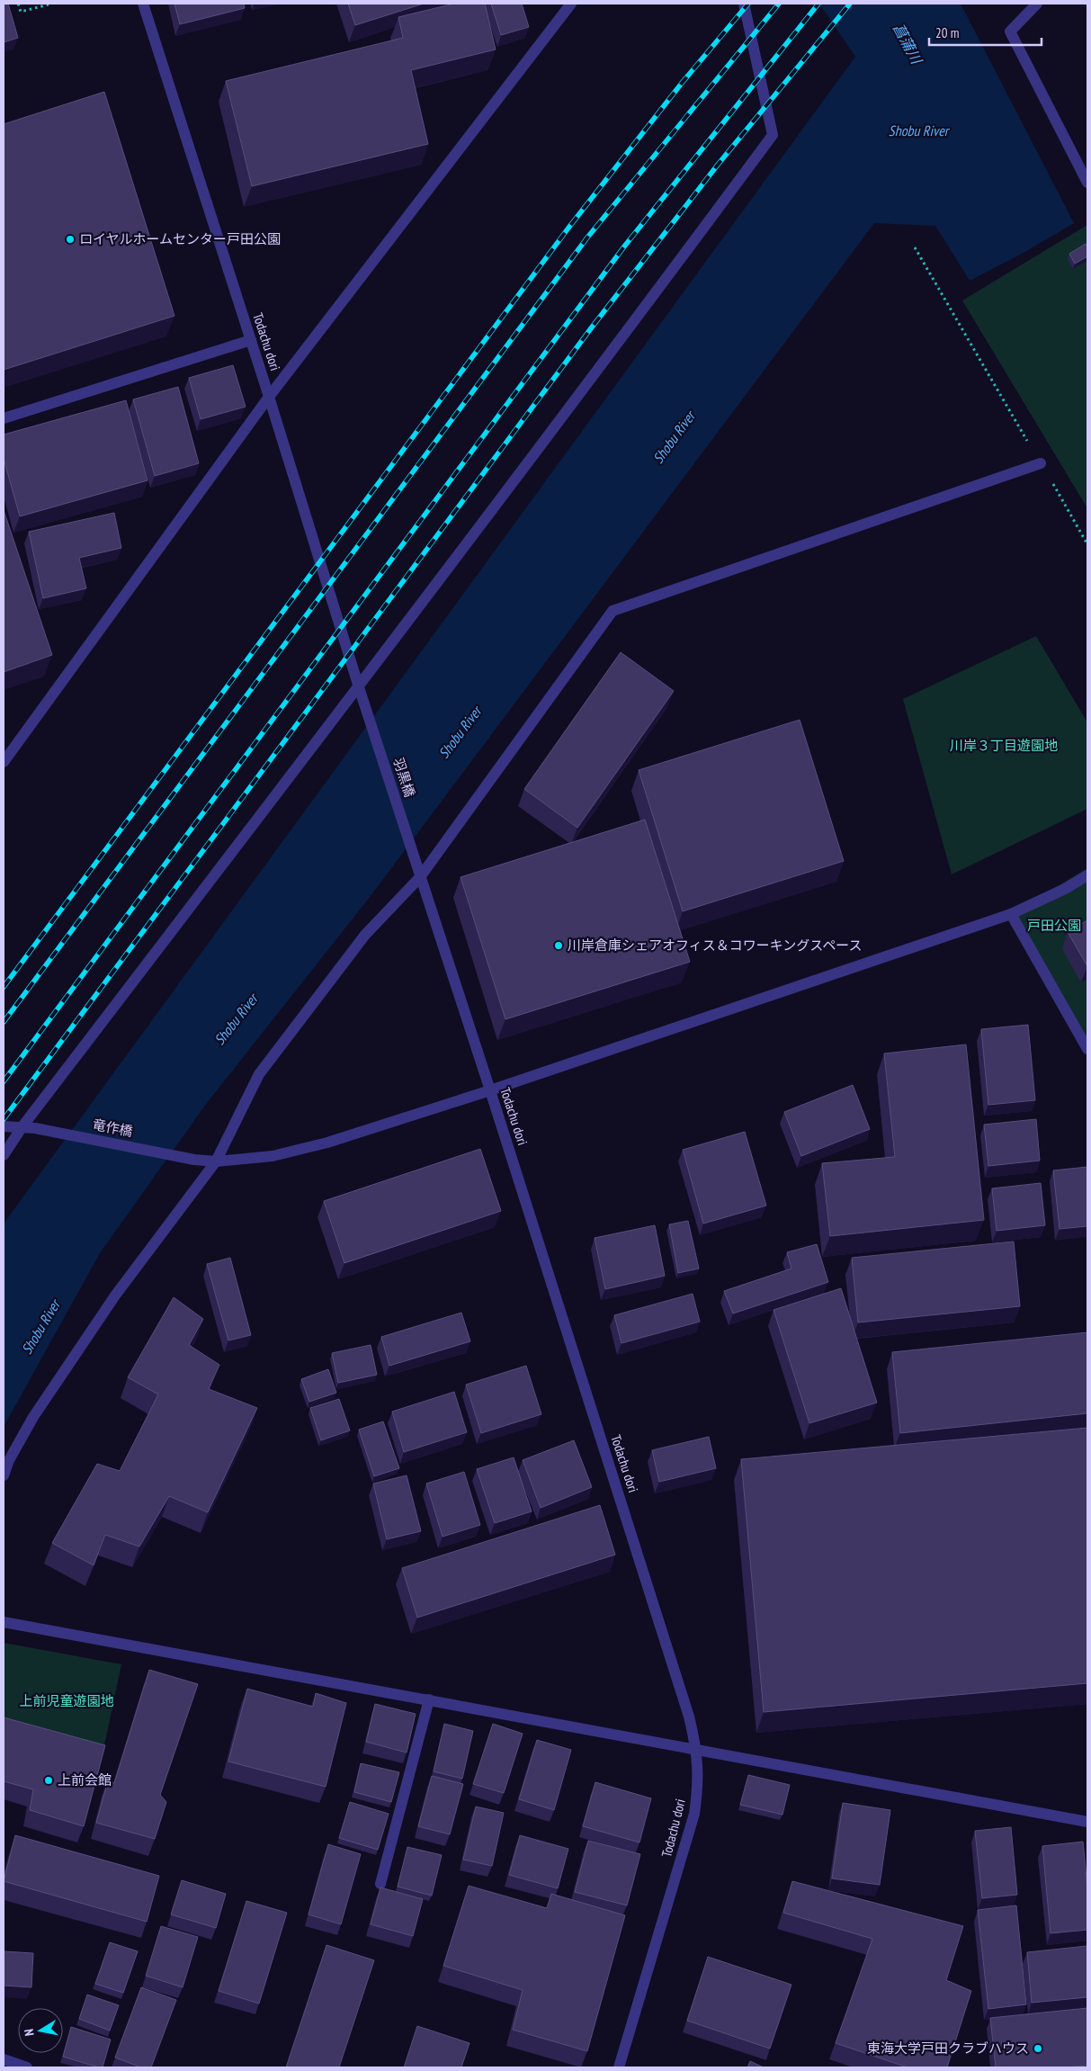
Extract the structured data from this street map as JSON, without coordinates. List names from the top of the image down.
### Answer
{
  "streets": {
    "street": ["Todachu dori", "羽黒橋", "竜作橋"]
  },
  "crossings": [
    ["Todachu dori", "羽黒橋"],
    ["Todachu dori", "竜作橋"]
  ],
  "water": ["菖蒲川", "Shobu River"],
  "parks": ["川岸３丁目遊園地", "戸田公園", "上前児童遊園地"],
  "places": [
    "ロイヤルホームセンター戸田公園",
    "川岸倉庫シェアオフィス＆コワーキングスペース",
    "上前会館",
    "東海大学戸田クラブハウス"
  ],
  "scale_bar": "20 m",
  "north": "left"
}
